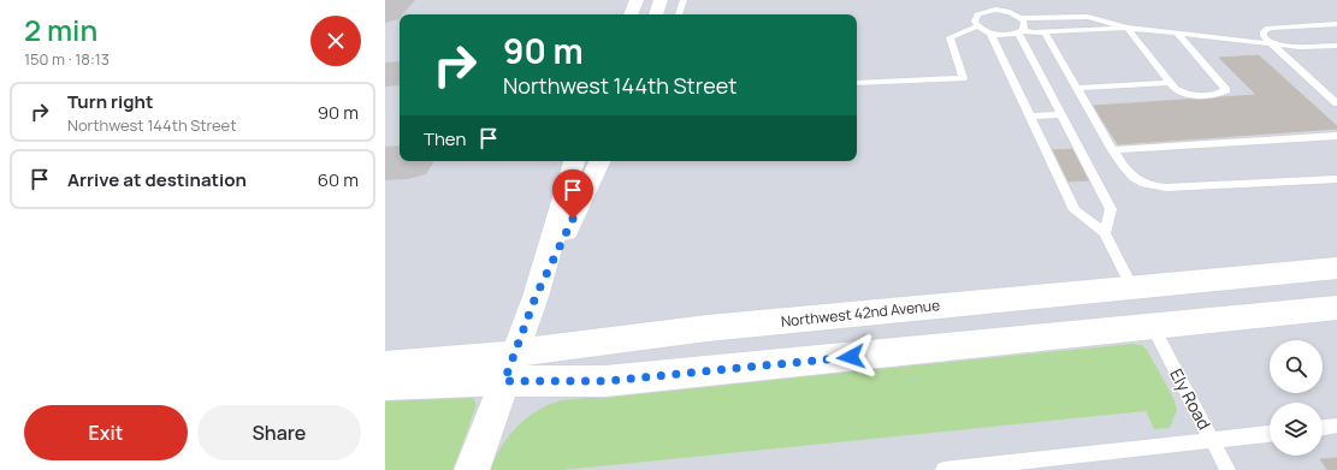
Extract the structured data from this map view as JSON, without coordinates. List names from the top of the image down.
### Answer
{
  "streets": {
    "street": ["Northwest 42nd Avenue"],
    "lane": ["Ely Road"]
  },
  "crossings": [
    ["Northwest 42nd Avenue", "Ely Road"]
  ],
  "page": {
    "heading": ["2 min", "150 m · 18:13"],
    "turn": ["90 m", "Northwest 144th Street"],
    "list": [
      {
        "name": "Turn right",
        "note": "Northwest 144th Street",
        "value": "90 m"
      },
      {
        "name": "Arrive at destination",
        "value": "60 m"
      }
    ],
    "then": "Then",
    "buttons": ["Exit", "Share"]
  }
}
